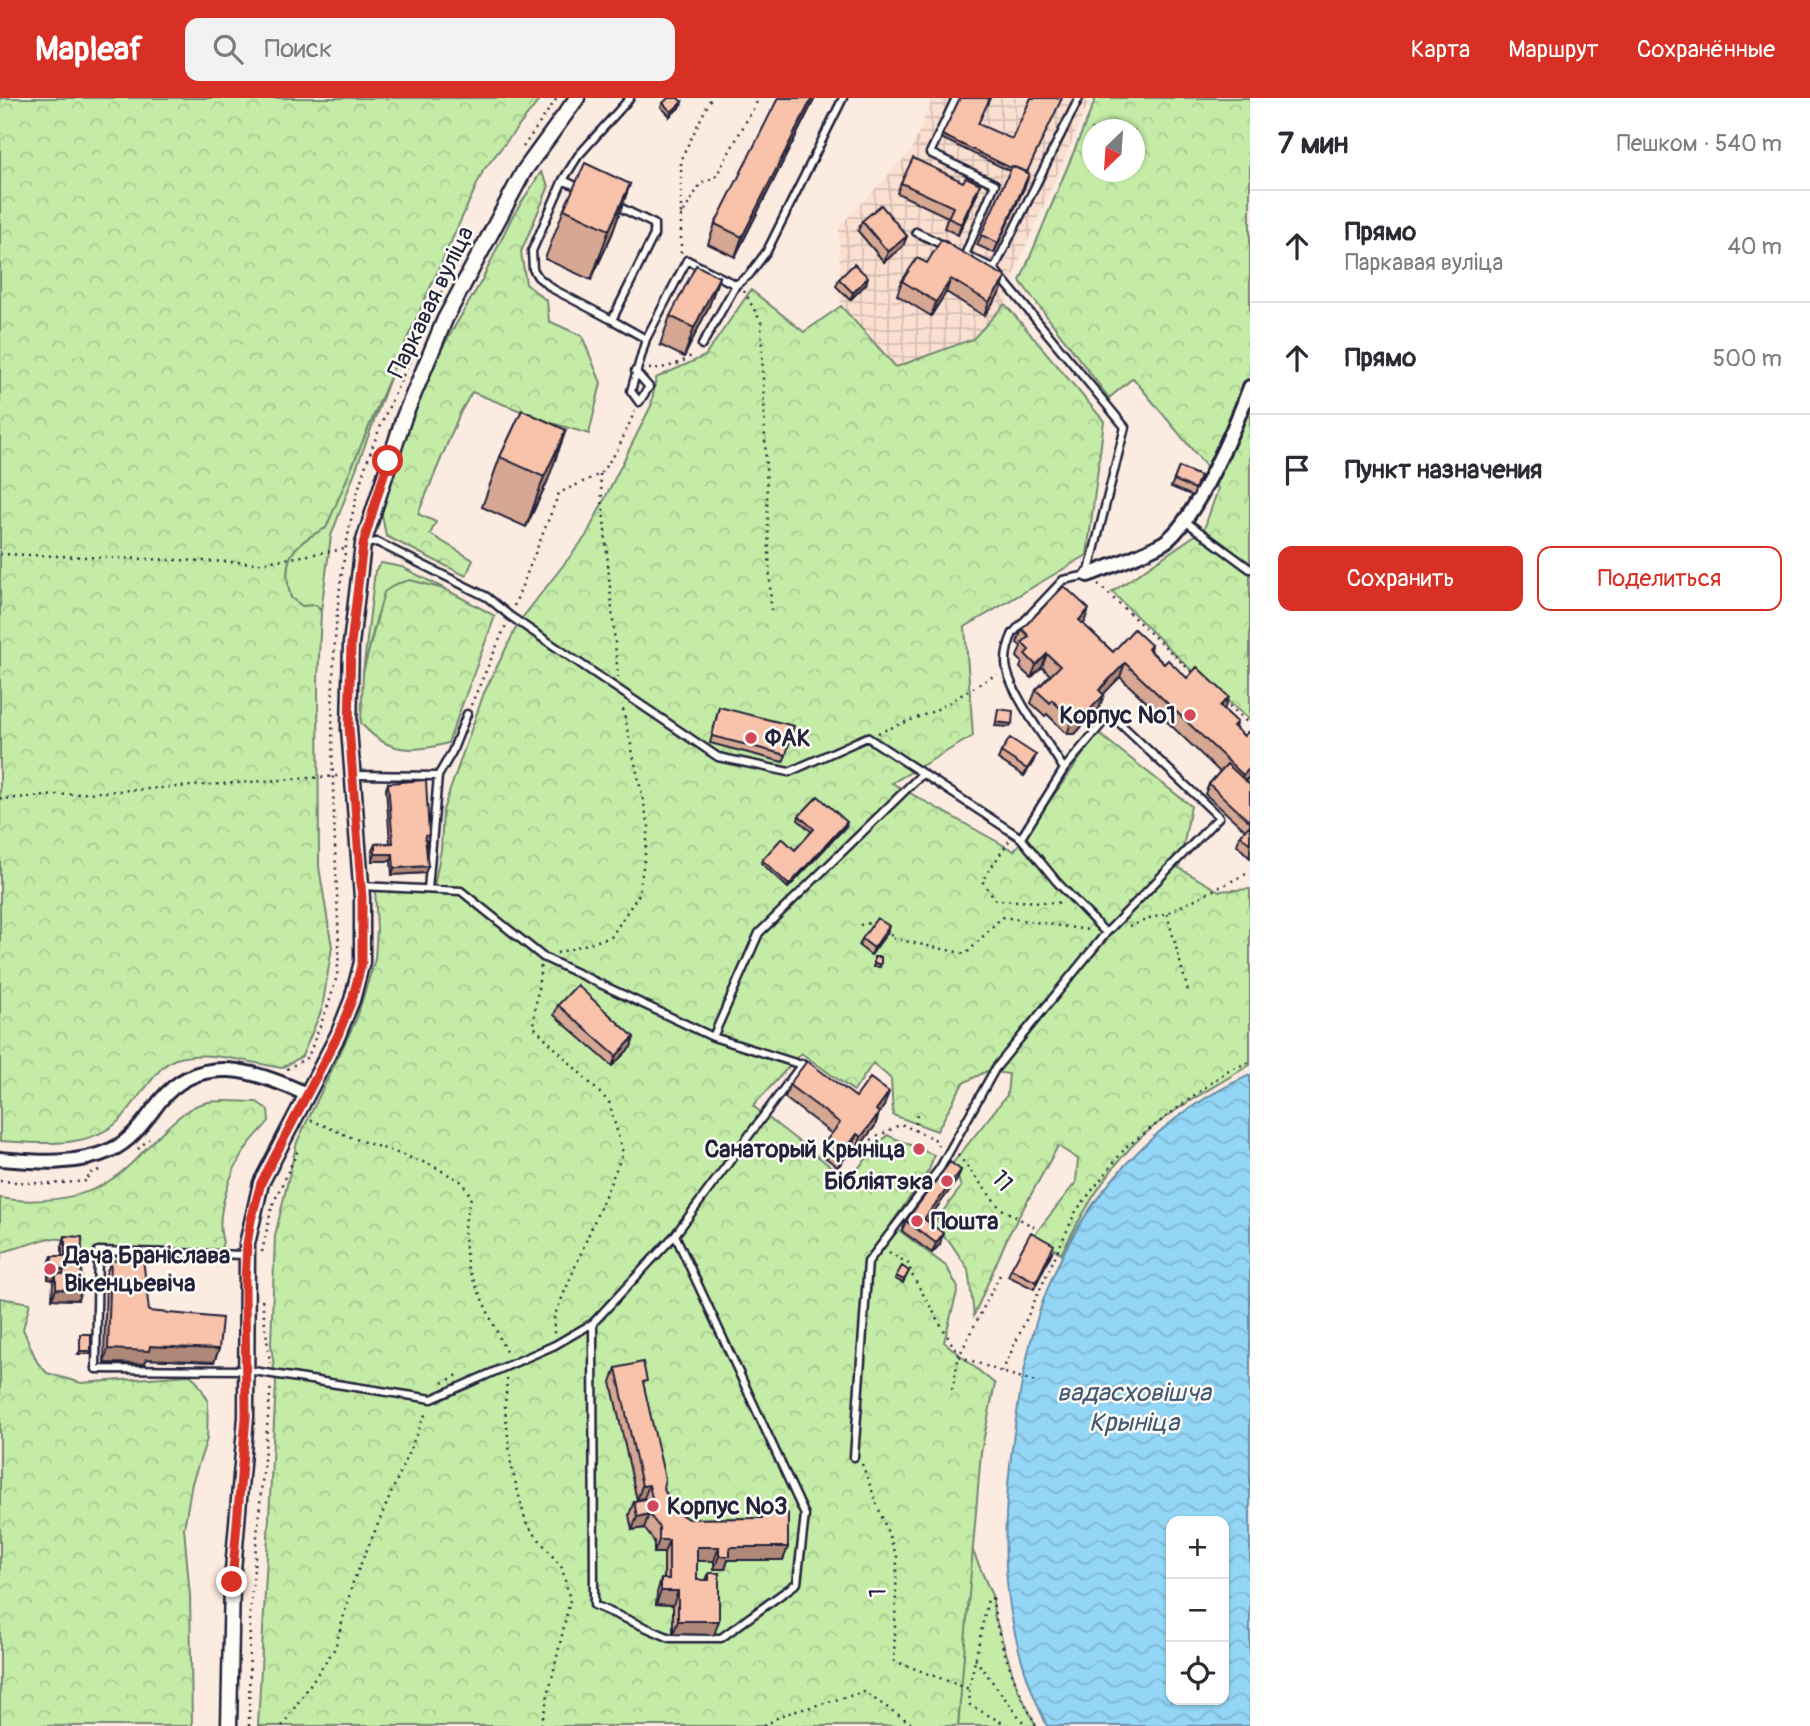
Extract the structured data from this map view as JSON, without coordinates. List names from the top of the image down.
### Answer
{
  "streets": {
    "street": ["Паркавая вуліца"],
    "path": ["11", "1"]
  },
  "water": ["вадасховішча Крыніца"],
  "places": [
    "Корпус №1",
    "ФАК",
    "Санаторый Крыніца",
    "Бібліятэка",
    "Пошта",
    "Дача Браніслава Вікенцьевіча",
    "Корпус №3"
  ],
  "north": "bottom left",
  "page": {
    "header": "Mapleaf",
    "search": "Поиск",
    "nav": ["Карта", "Маршрут", "Сохранённые"],
    "heading": ["7 мин", "Пешком · 540 m"],
    "list": [
      ["Прямо", "Паркавая вуліца", "40 m"],
      ["Прямо", "500 m"],
      "Пункт назначения"
    ],
    "buttons": ["Сохранить", "Поделиться"],
    "map_buttons": ["+", "−"]
  }
}
